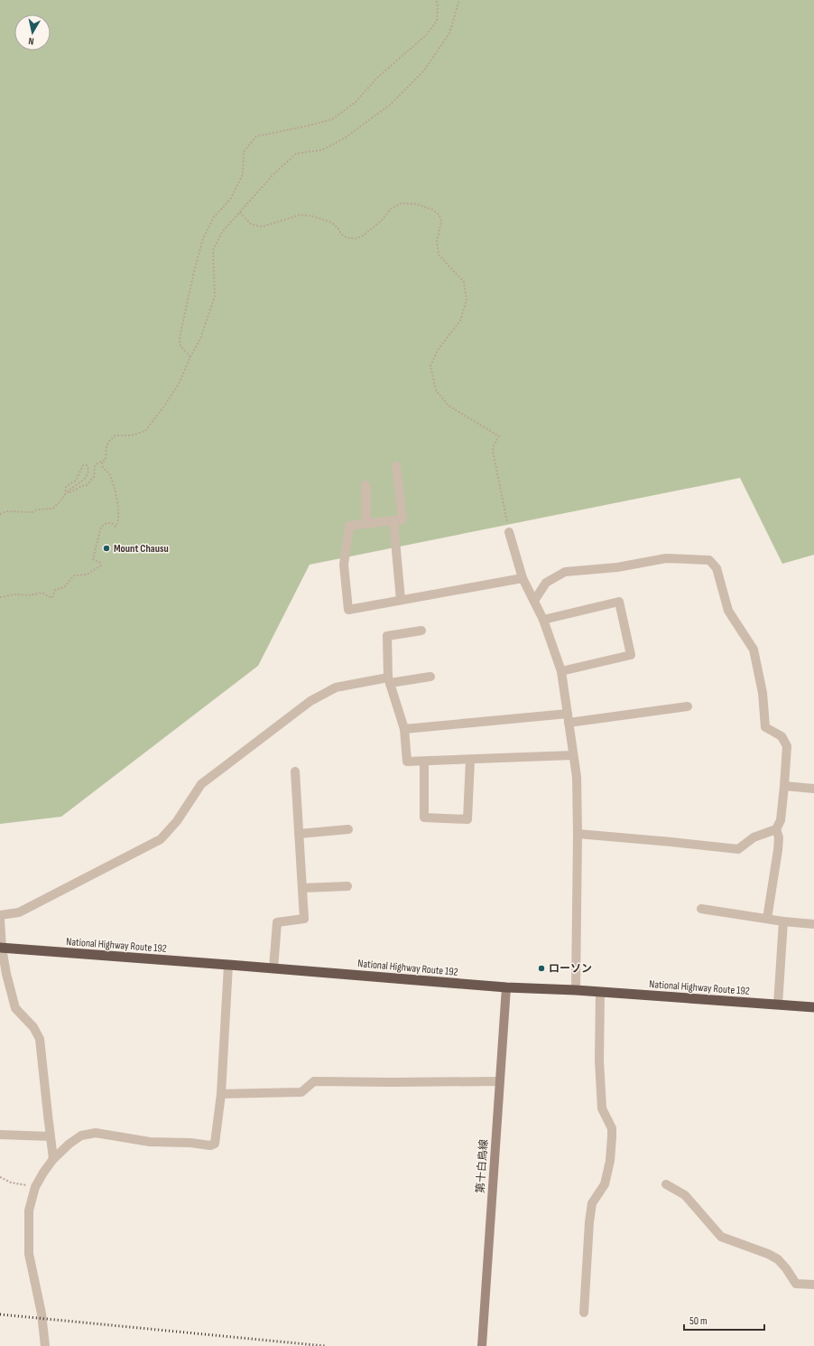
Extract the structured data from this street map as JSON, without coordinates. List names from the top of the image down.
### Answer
{
  "streets": {
    "highway": ["National Highway Route 192"],
    "main road": ["第十白鳥線"]
  },
  "crossings": [
    ["National Highway Route 192", "第十白鳥線"]
  ],
  "places": ["Mount Chausu", "ローソン"],
  "scale_bar": "50 m",
  "north": "bottom"
}
